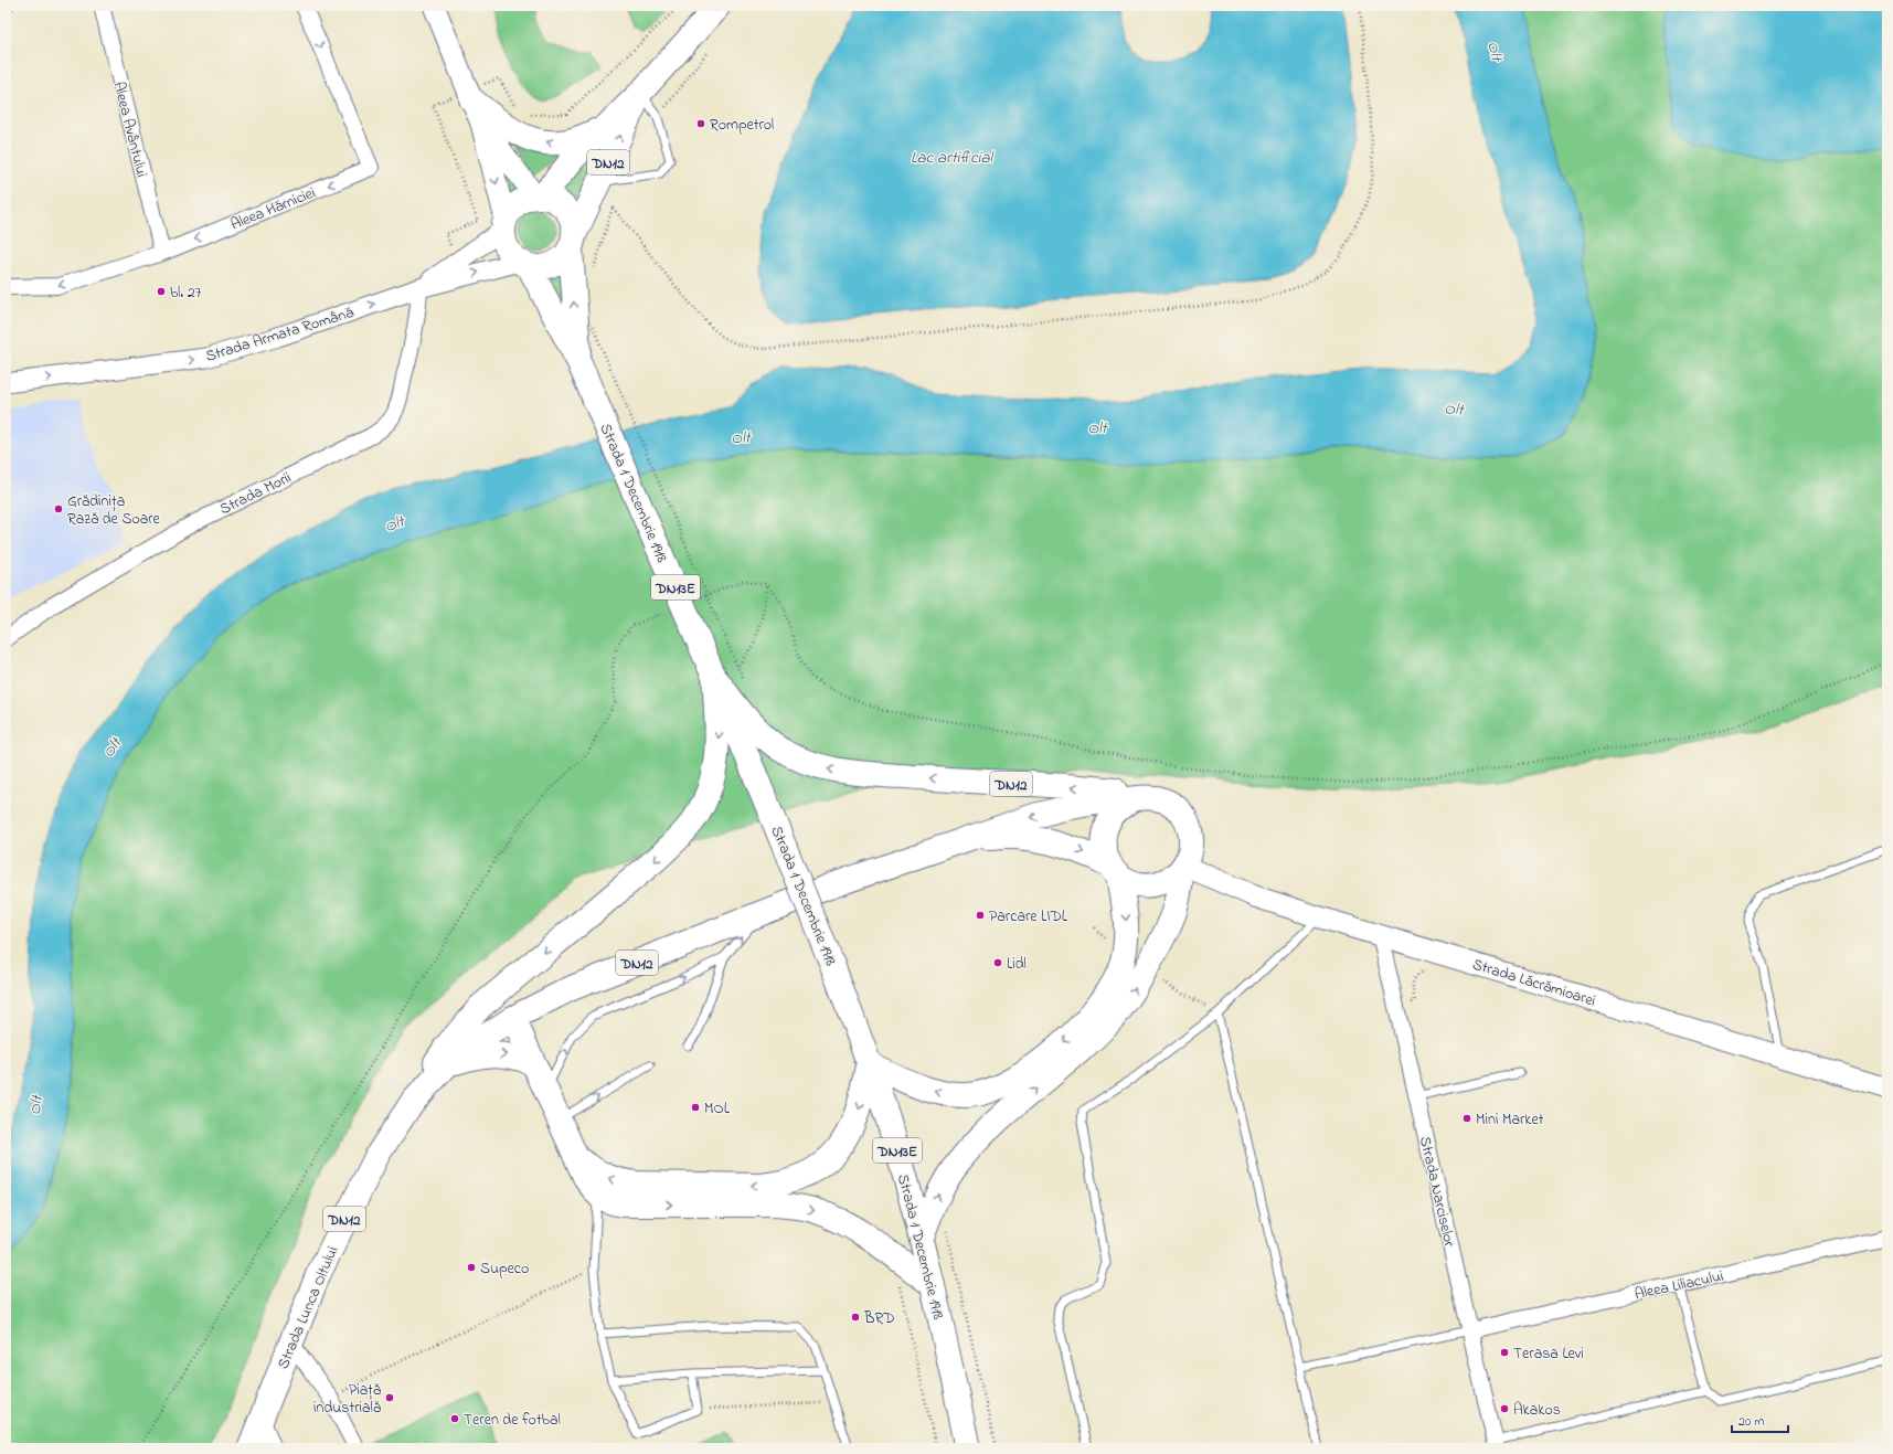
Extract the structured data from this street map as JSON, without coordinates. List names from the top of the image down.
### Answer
{
  "streets": {
    "main road": [
      "DN12",
      "Strada 1 Decembrie 1918",
      "DN13E",
      "Strada Lăcrămioarei",
      "Strada Lunca Oltului"
    ],
    "street": [
      "Aleea Avântului",
      "Aleea Hărniciei",
      "Strada Armata Română",
      "Strada Morii",
      "Strada Narciselor",
      "Aleea Liliacului"
    ]
  },
  "crossings": [
    ["Aleea Avântului", "Aleea Hărniciei"],
    ["DN12", "Strada Armata Română"],
    ["DN12", "Strada 1 Decembrie 1918"],
    ["DN12", "Strada Lăcrămioarei"],
    ["DN12", "Strada Lunca Oltului"],
    ["Strada Armata Română", "Strada Morii"],
    ["Strada Armata Română", "Strada 1 Decembrie 1918"],
    ["Strada Lăcrămioarei", "Strada Narciselor"],
    ["Strada Narciselor", "Aleea Liliacului"]
  ],
  "one_way": ["Strada Armata Română"],
  "water": ["Olt", "Lac artificial"],
  "places": [
    "Rompetrol",
    "bl. 27",
    "Grădinița Rază de Soare",
    "Parcare LIDL",
    "Lidl",
    "MOL",
    "Mini Market",
    "Supeco",
    "BRD",
    "Terasa Levi",
    "Piață industrială",
    "Akakos",
    "Teren de fotbal"
  ],
  "scale_bar": "20 m"
}
